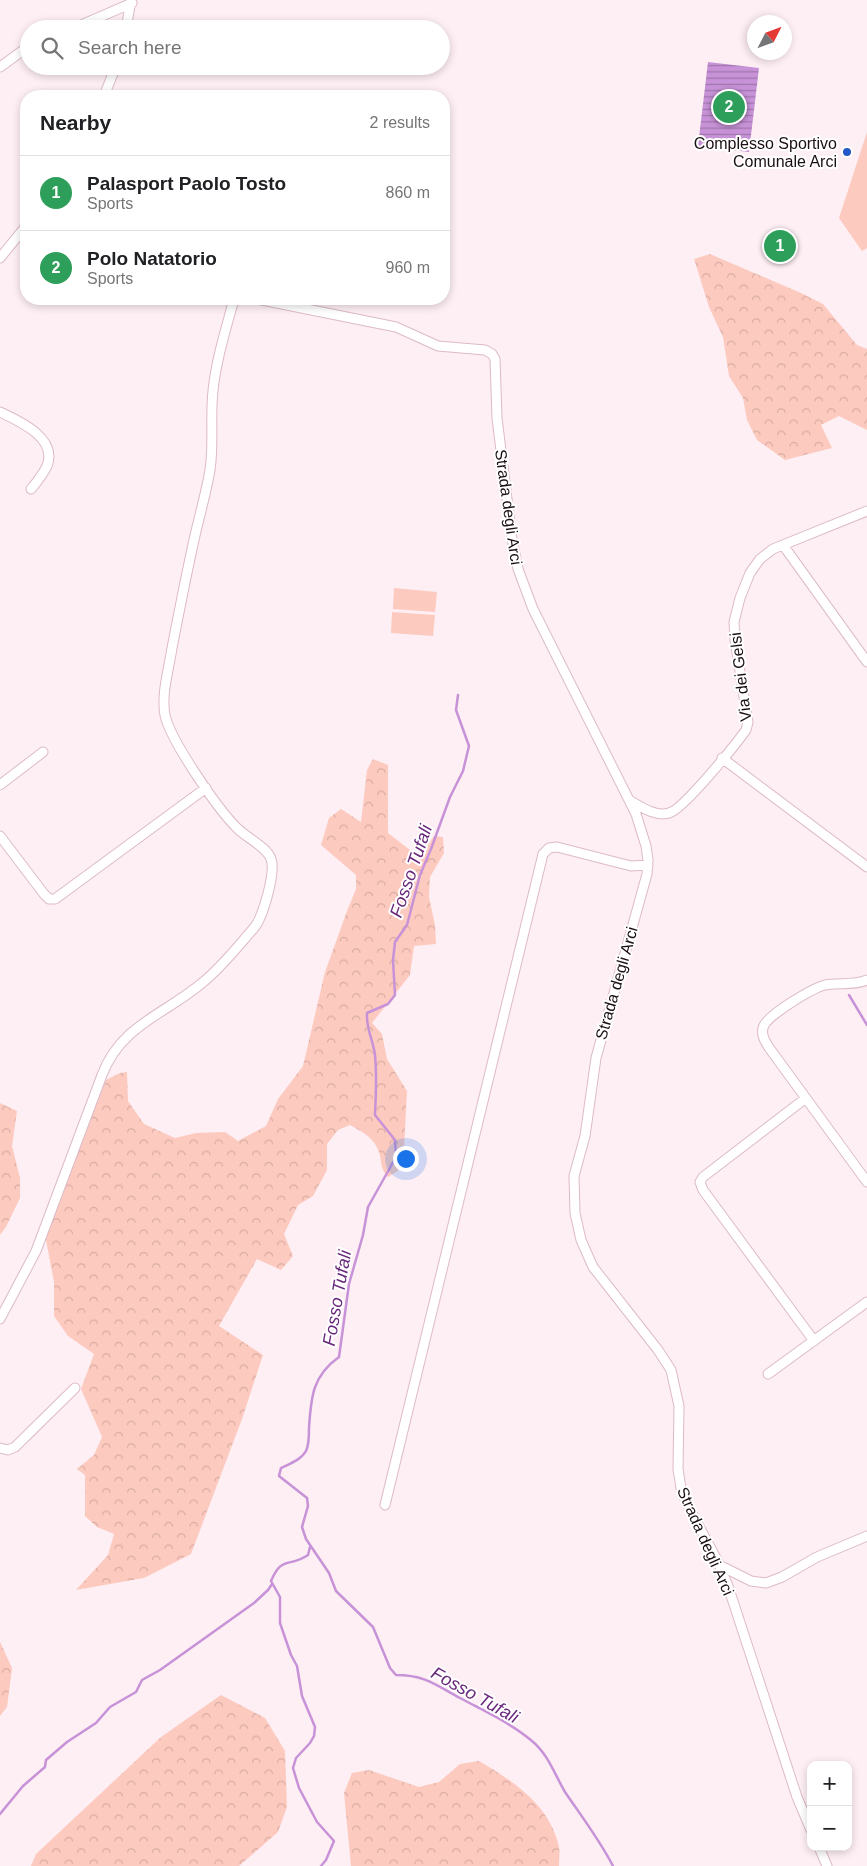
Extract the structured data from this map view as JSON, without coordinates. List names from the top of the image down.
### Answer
{
  "streets": {
    "street": ["Strada degli Arci", "Via dei Gelsi"]
  },
  "crossings": [
    ["Strada degli Arci", "Via dei Gelsi"]
  ],
  "water": ["Fosso Tufali"],
  "places": ["Complesso Sportivo Comunale Arci"],
  "north": "top right",
  "page": {
    "search": "Search here",
    "pins": ["2", "1"],
    "heading": ["Nearby", "2 results"],
    "list": [
      {
        "mark": "1",
        "name": "Palasport Paolo Tosto",
        "note": "Sports",
        "value": "860 m"
      },
      {
        "mark": "2",
        "name": "Polo Natatorio",
        "note": "Sports",
        "value": "960 m"
      }
    ],
    "map_buttons": ["+", "−"]
  }
}
